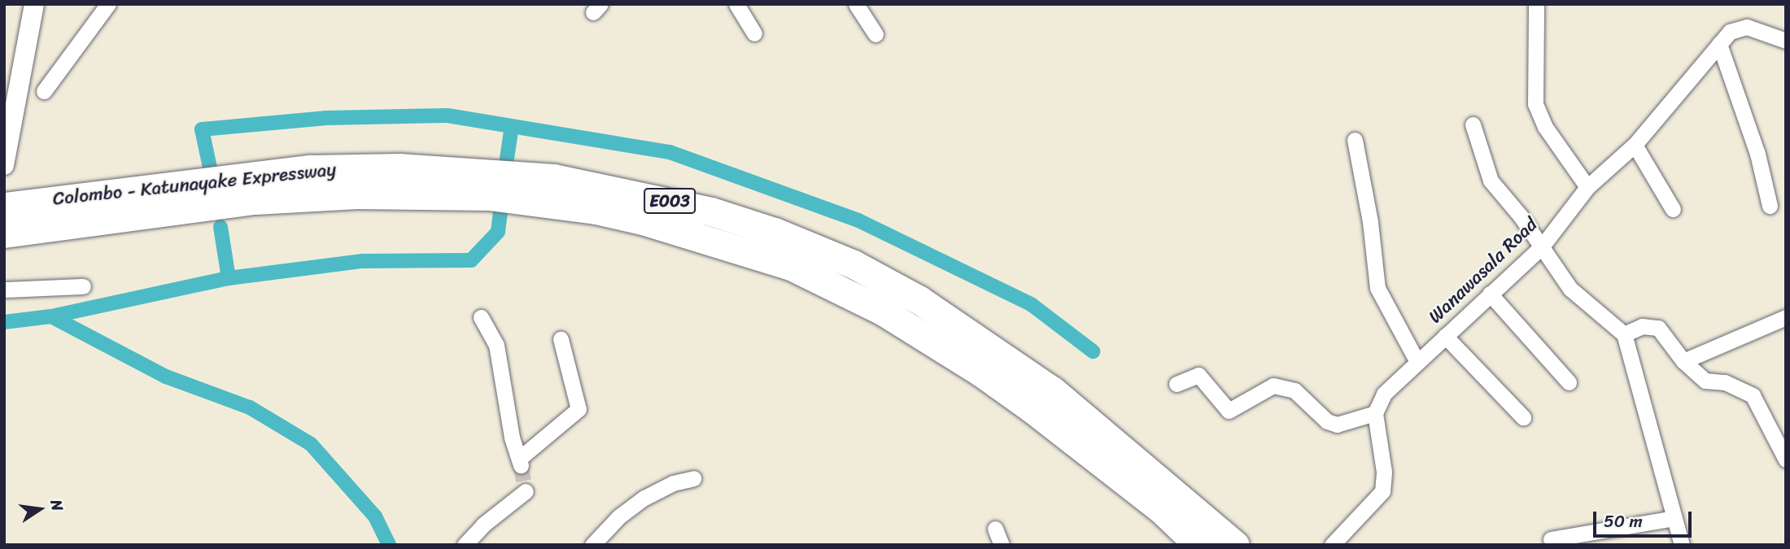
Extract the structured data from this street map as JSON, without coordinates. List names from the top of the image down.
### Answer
{
  "streets": {
    "highway": ["Colombo - Katunayake Expressway", "E003"],
    "street": ["Wanawasala Road"]
  },
  "scale_bar": "50 m",
  "north": "right"
}
